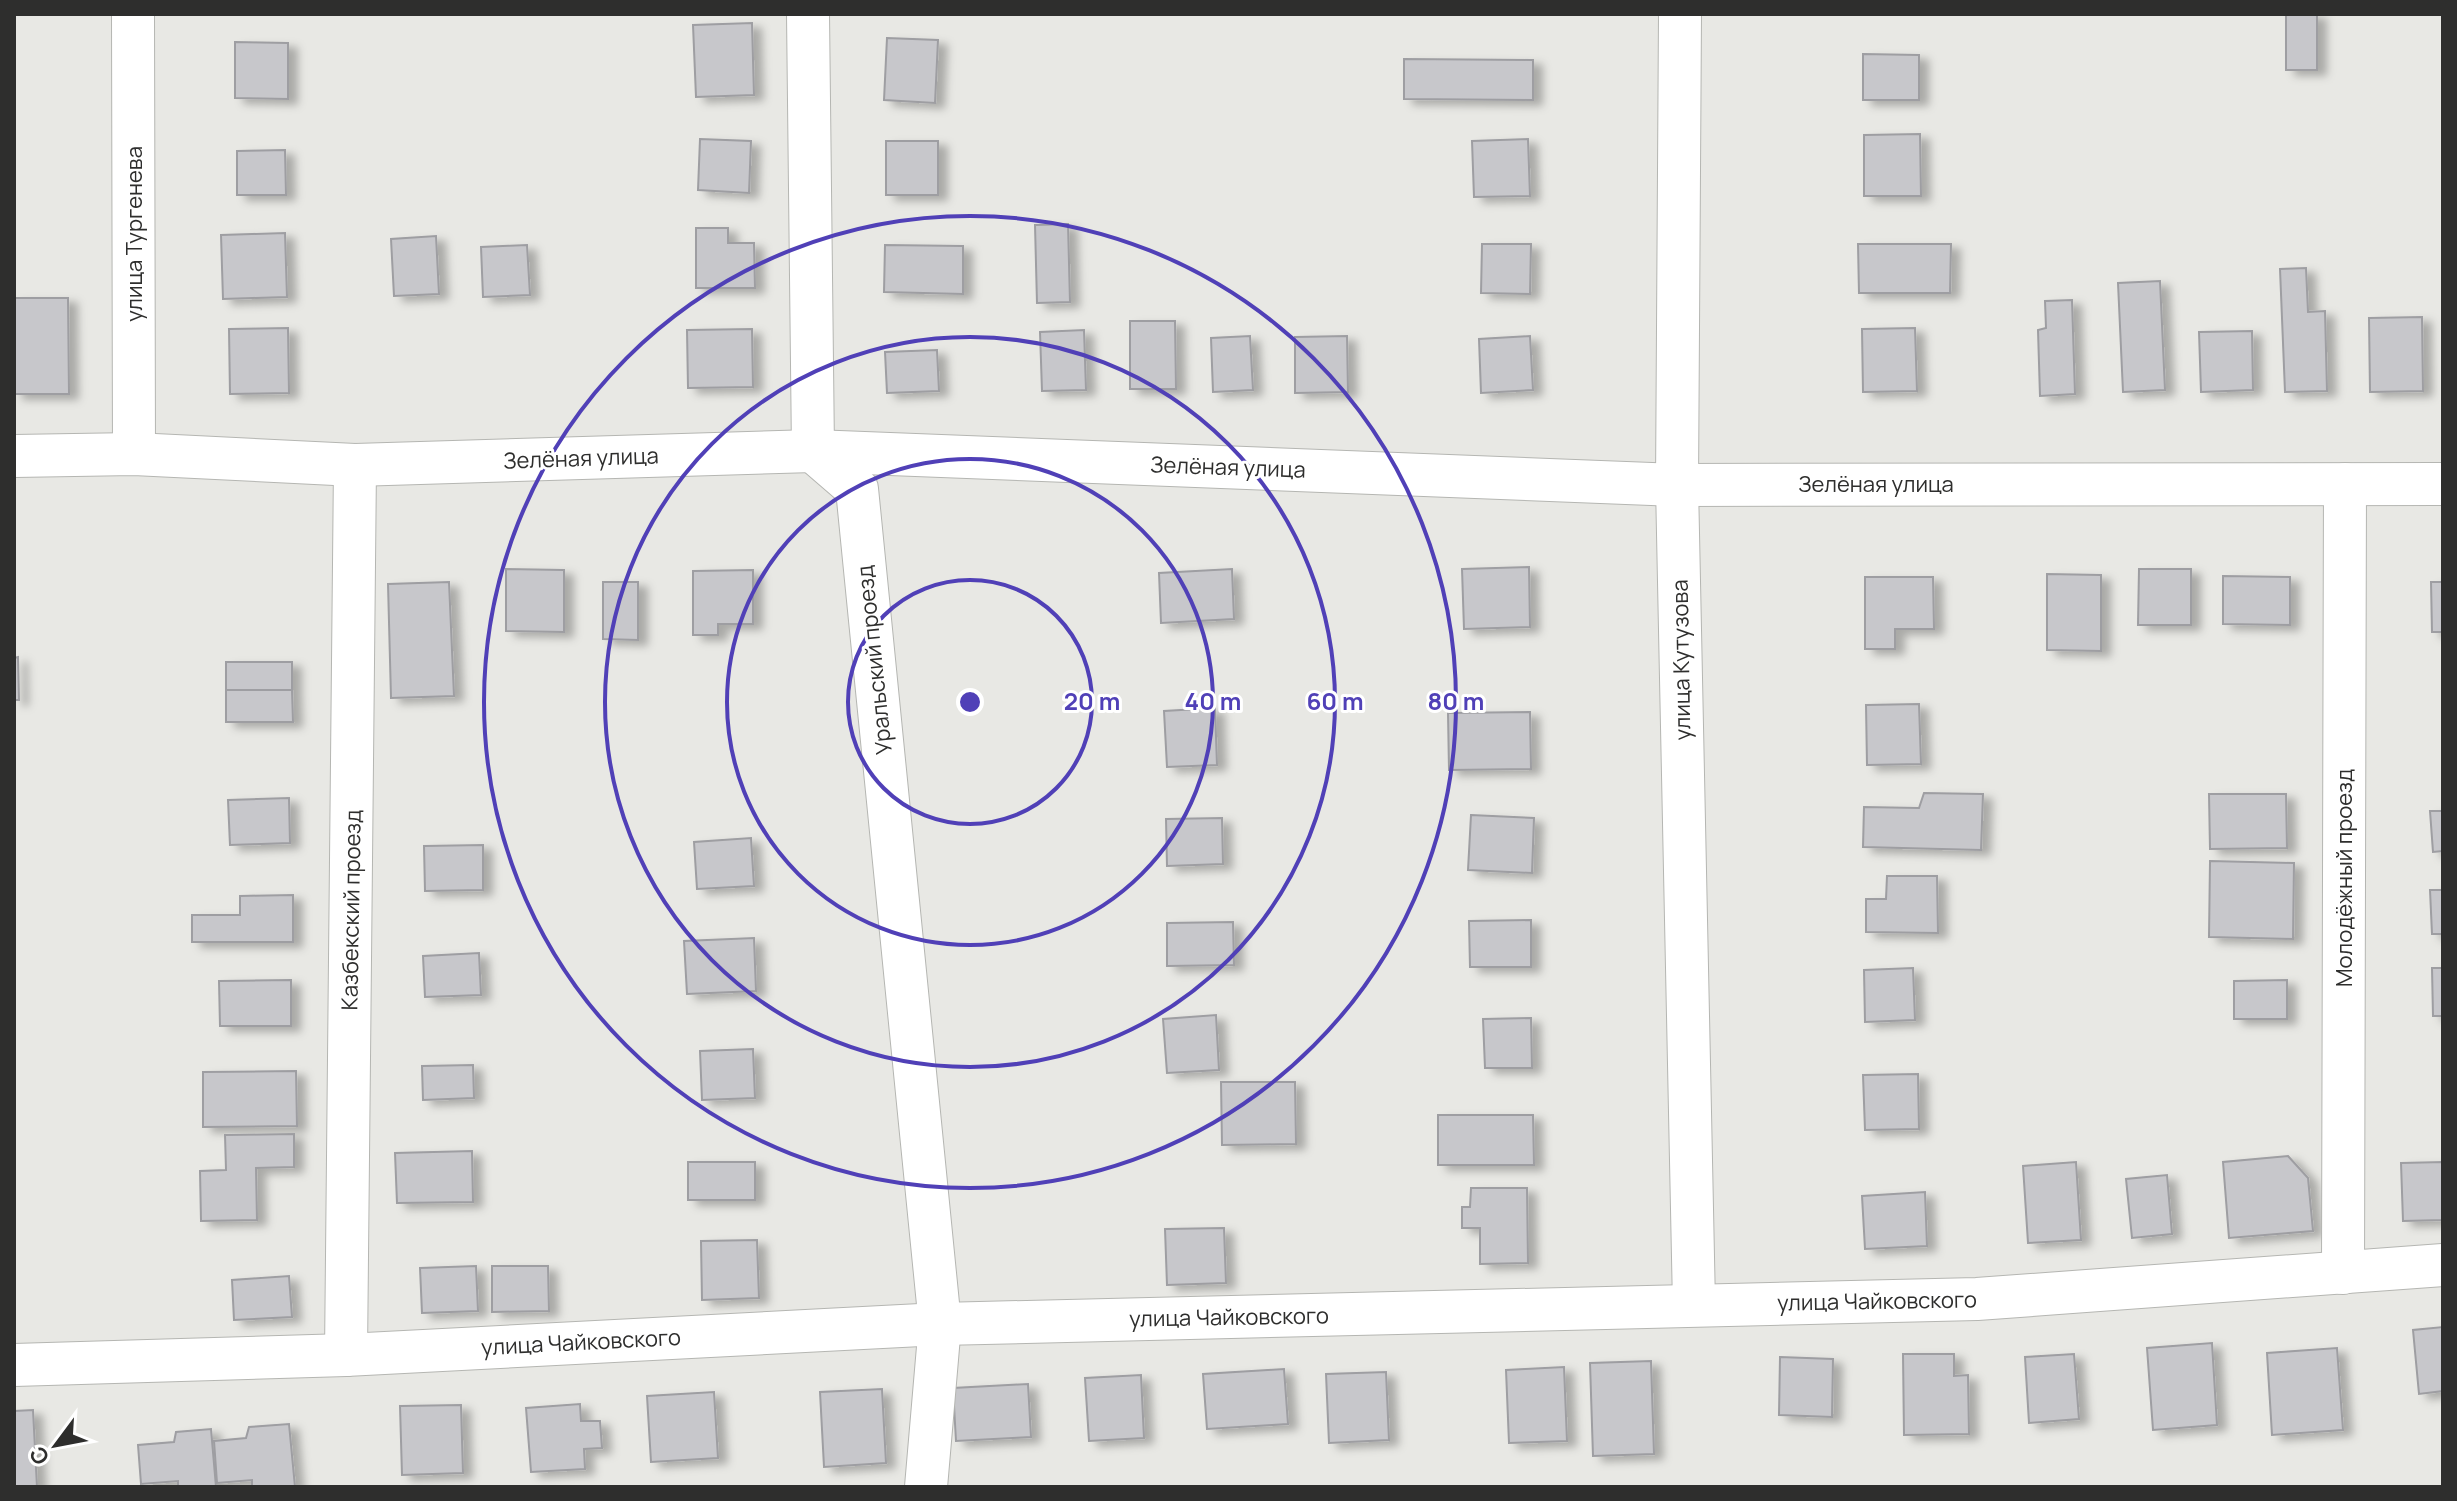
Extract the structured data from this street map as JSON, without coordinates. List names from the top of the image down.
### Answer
{
  "streets": {
    "street": [
      "улица Тургенева",
      "Зелёная улица",
      "Уральский проезд",
      "улица Кутузова",
      "Молодёжный проезд",
      "Казбекский проезд",
      "улица Чайковского"
    ]
  },
  "crossings": [
    ["улица Тургенева", "Зелёная улица"],
    ["Зелёная улица", "Уральский проезд"],
    ["Зелёная улица", "улица Кутузова"],
    ["Зелёная улица", "Молодёжный проезд"],
    ["Зелёная улица", "Казбекский проезд"],
    ["Уральский проезд", "улица Чайковского"],
    ["улица Кутузова", "улица Чайковского"],
    ["Молодёжный проезд", "улица Чайковского"],
    ["Казбекский проезд", "улица Чайковского"]
  ],
  "north": "bottom left",
  "rings": [
    "20 m",
    "40 m",
    "60 m",
    "80 m"
  ]
}
